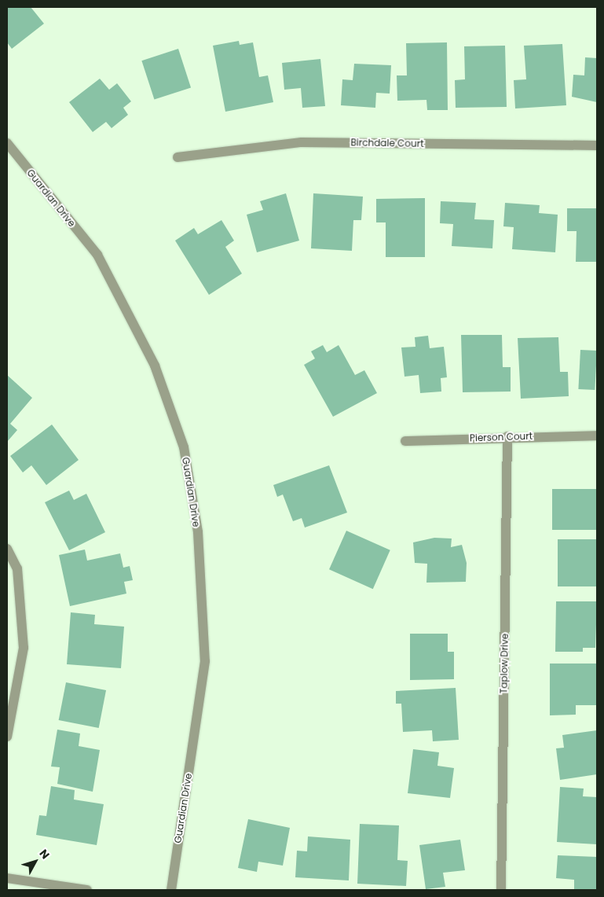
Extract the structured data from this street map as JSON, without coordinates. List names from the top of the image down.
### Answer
{
  "streets": {
    "street": [
      "Birchdale Court",
      "Guardian Drive",
      "Pierson Court",
      "Taplow Drive"
    ]
  },
  "crossings": [
    ["Pierson Court", "Taplow Drive"]
  ],
  "north": "top right"
}
